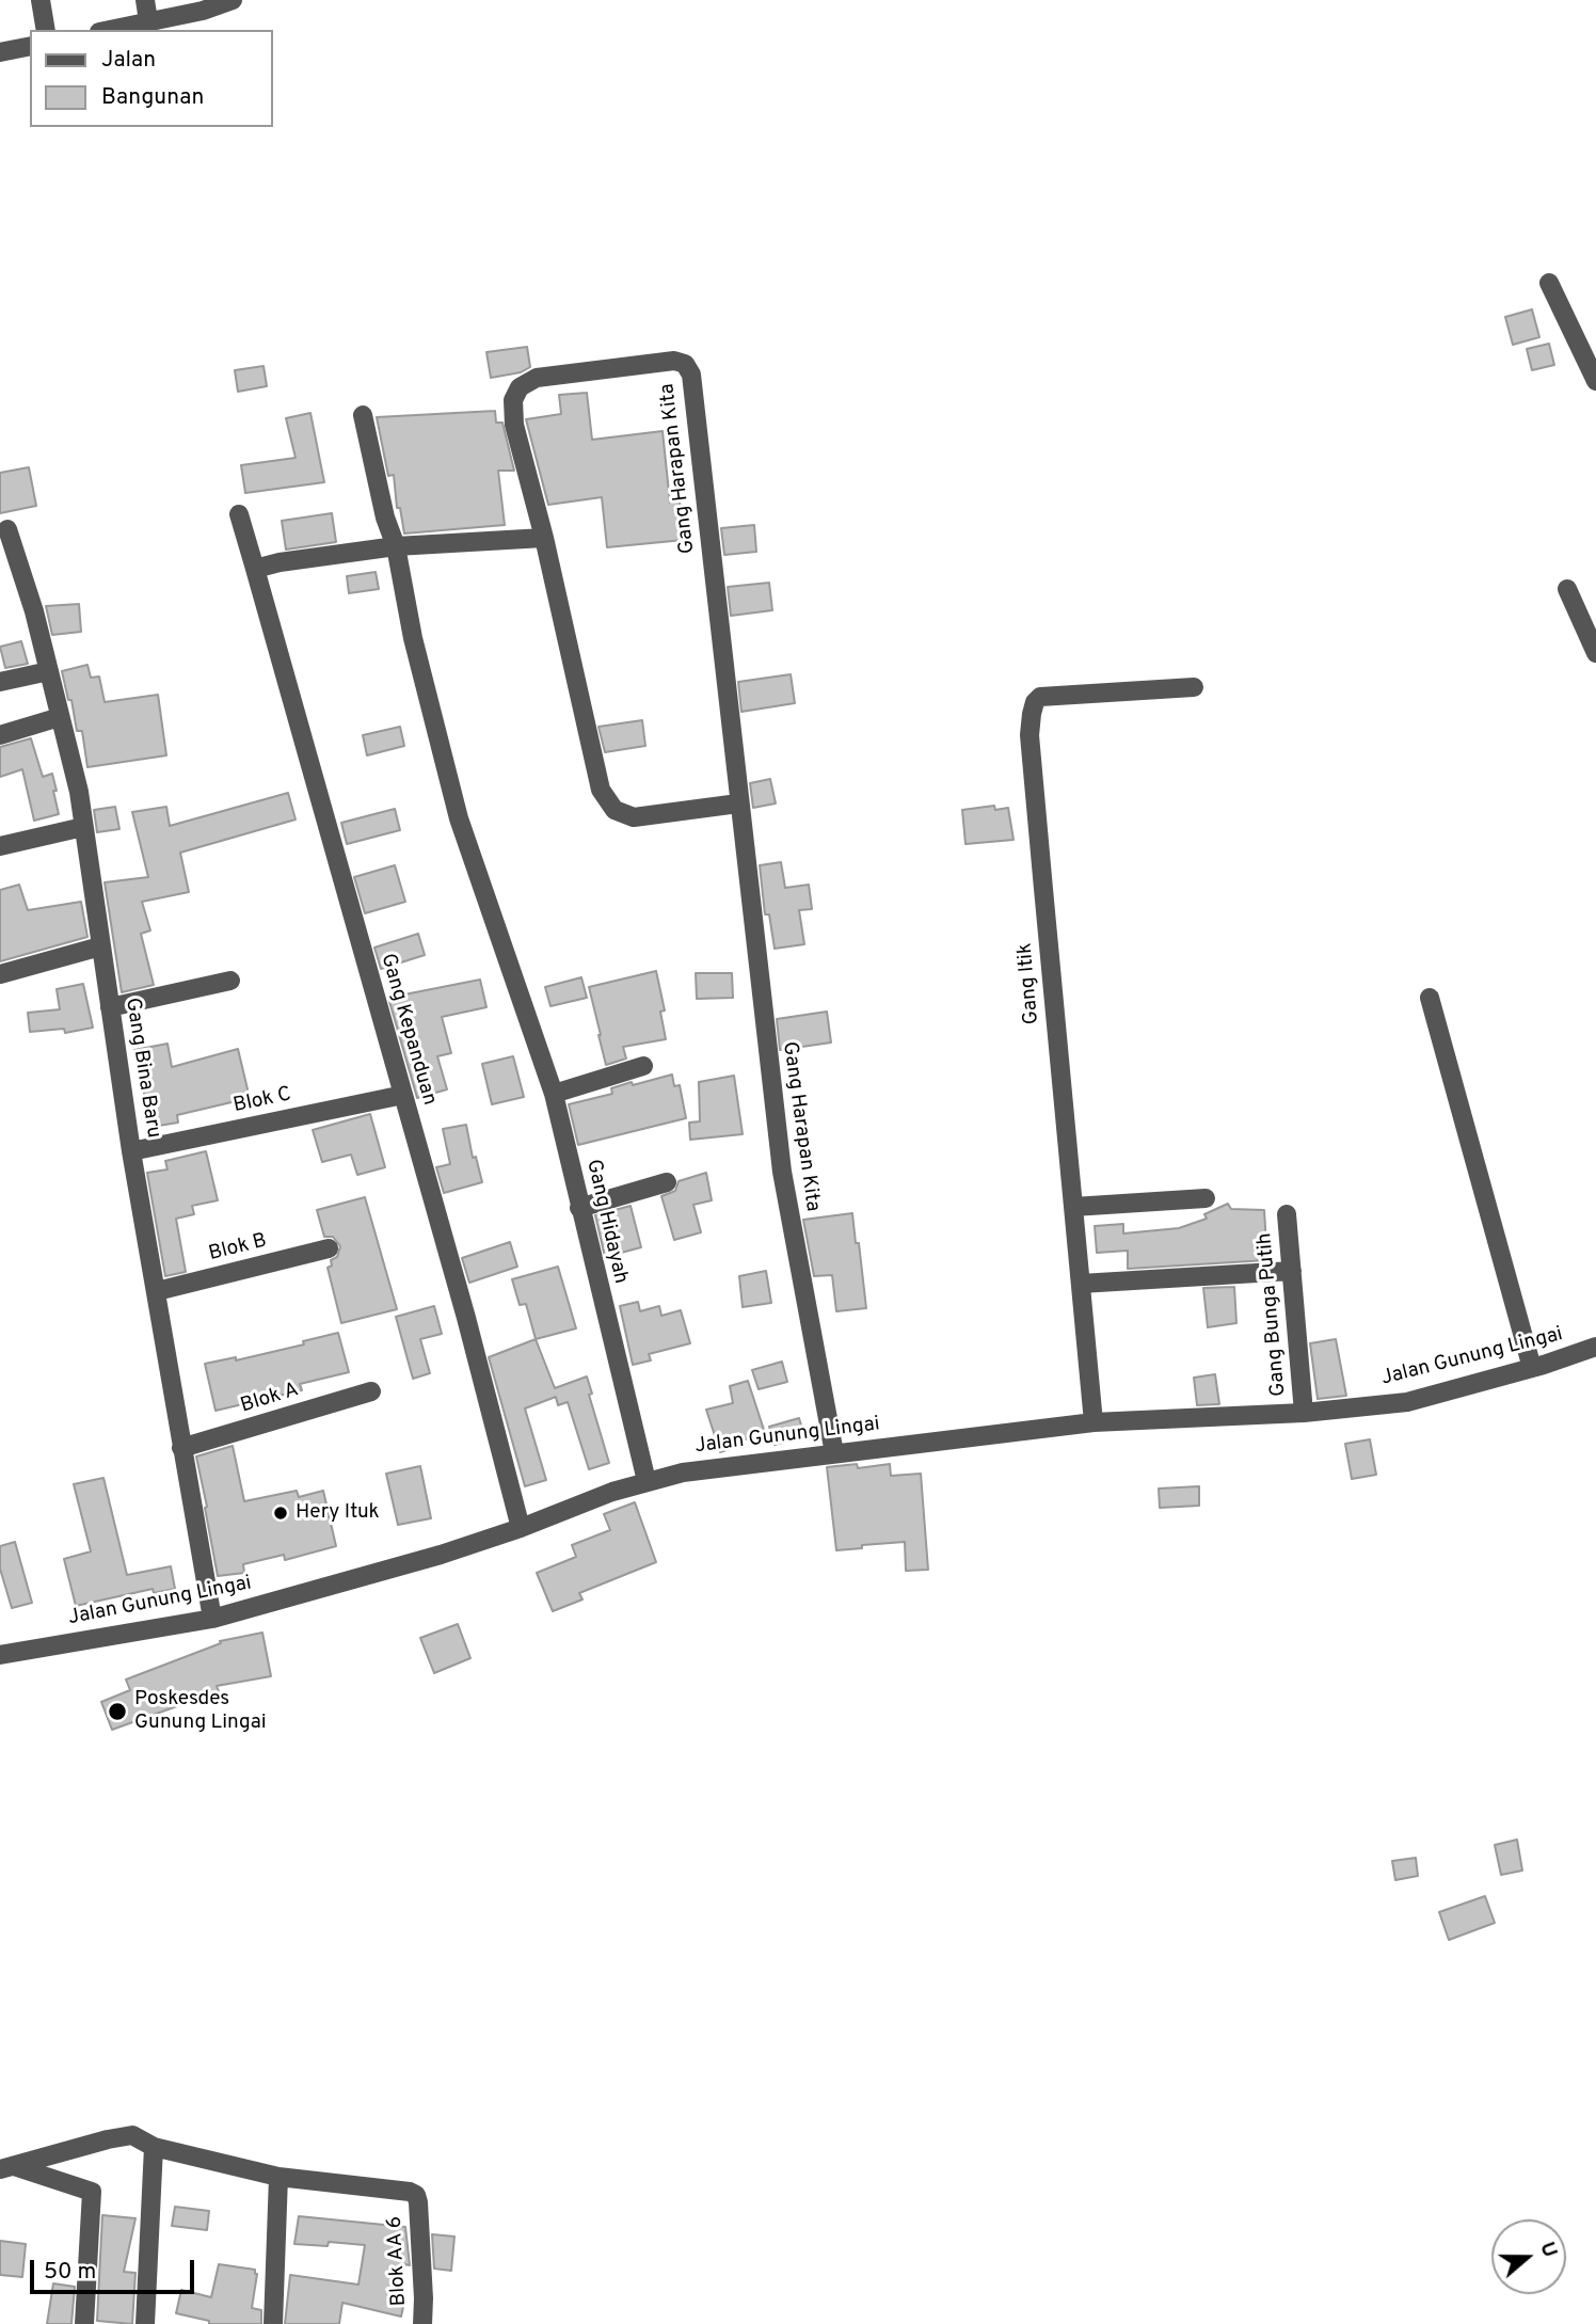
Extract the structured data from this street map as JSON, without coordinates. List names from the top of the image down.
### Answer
{
  "streets": {
    "street": [
      "Gang Harapan Kita",
      "Gang Itik",
      "Gang Kepanduan",
      "Gang Bina Baru",
      "Blok C",
      "Gang Hidayah",
      "Blok B",
      "Gang Bunga Putih",
      "Jalan Gunung Lingai",
      "Blok A",
      "Blok AA 6"
    ]
  },
  "crossings": [
    ["Gang Harapan Kita", "Jalan Gunung Lingai"],
    ["Gang Itik", "Jalan Gunung Lingai"],
    ["Gang Kepanduan", "Blok C"],
    ["Gang Kepanduan", "Jalan Gunung Lingai"],
    ["Gang Bina Baru", "Blok C"],
    ["Gang Bina Baru", "Blok B"],
    ["Gang Bina Baru", "Jalan Gunung Lingai"],
    ["Gang Bina Baru", "Blok A"],
    ["Gang Hidayah", "Jalan Gunung Lingai"],
    ["Gang Bunga Putih", "Jalan Gunung Lingai"]
  ],
  "places": ["Hery Ituk", "Poskesdes Gunung Lingai"],
  "legend": ["Jalan", "Bangunan"],
  "scale_bar": "50 m",
  "north": "right"
}
